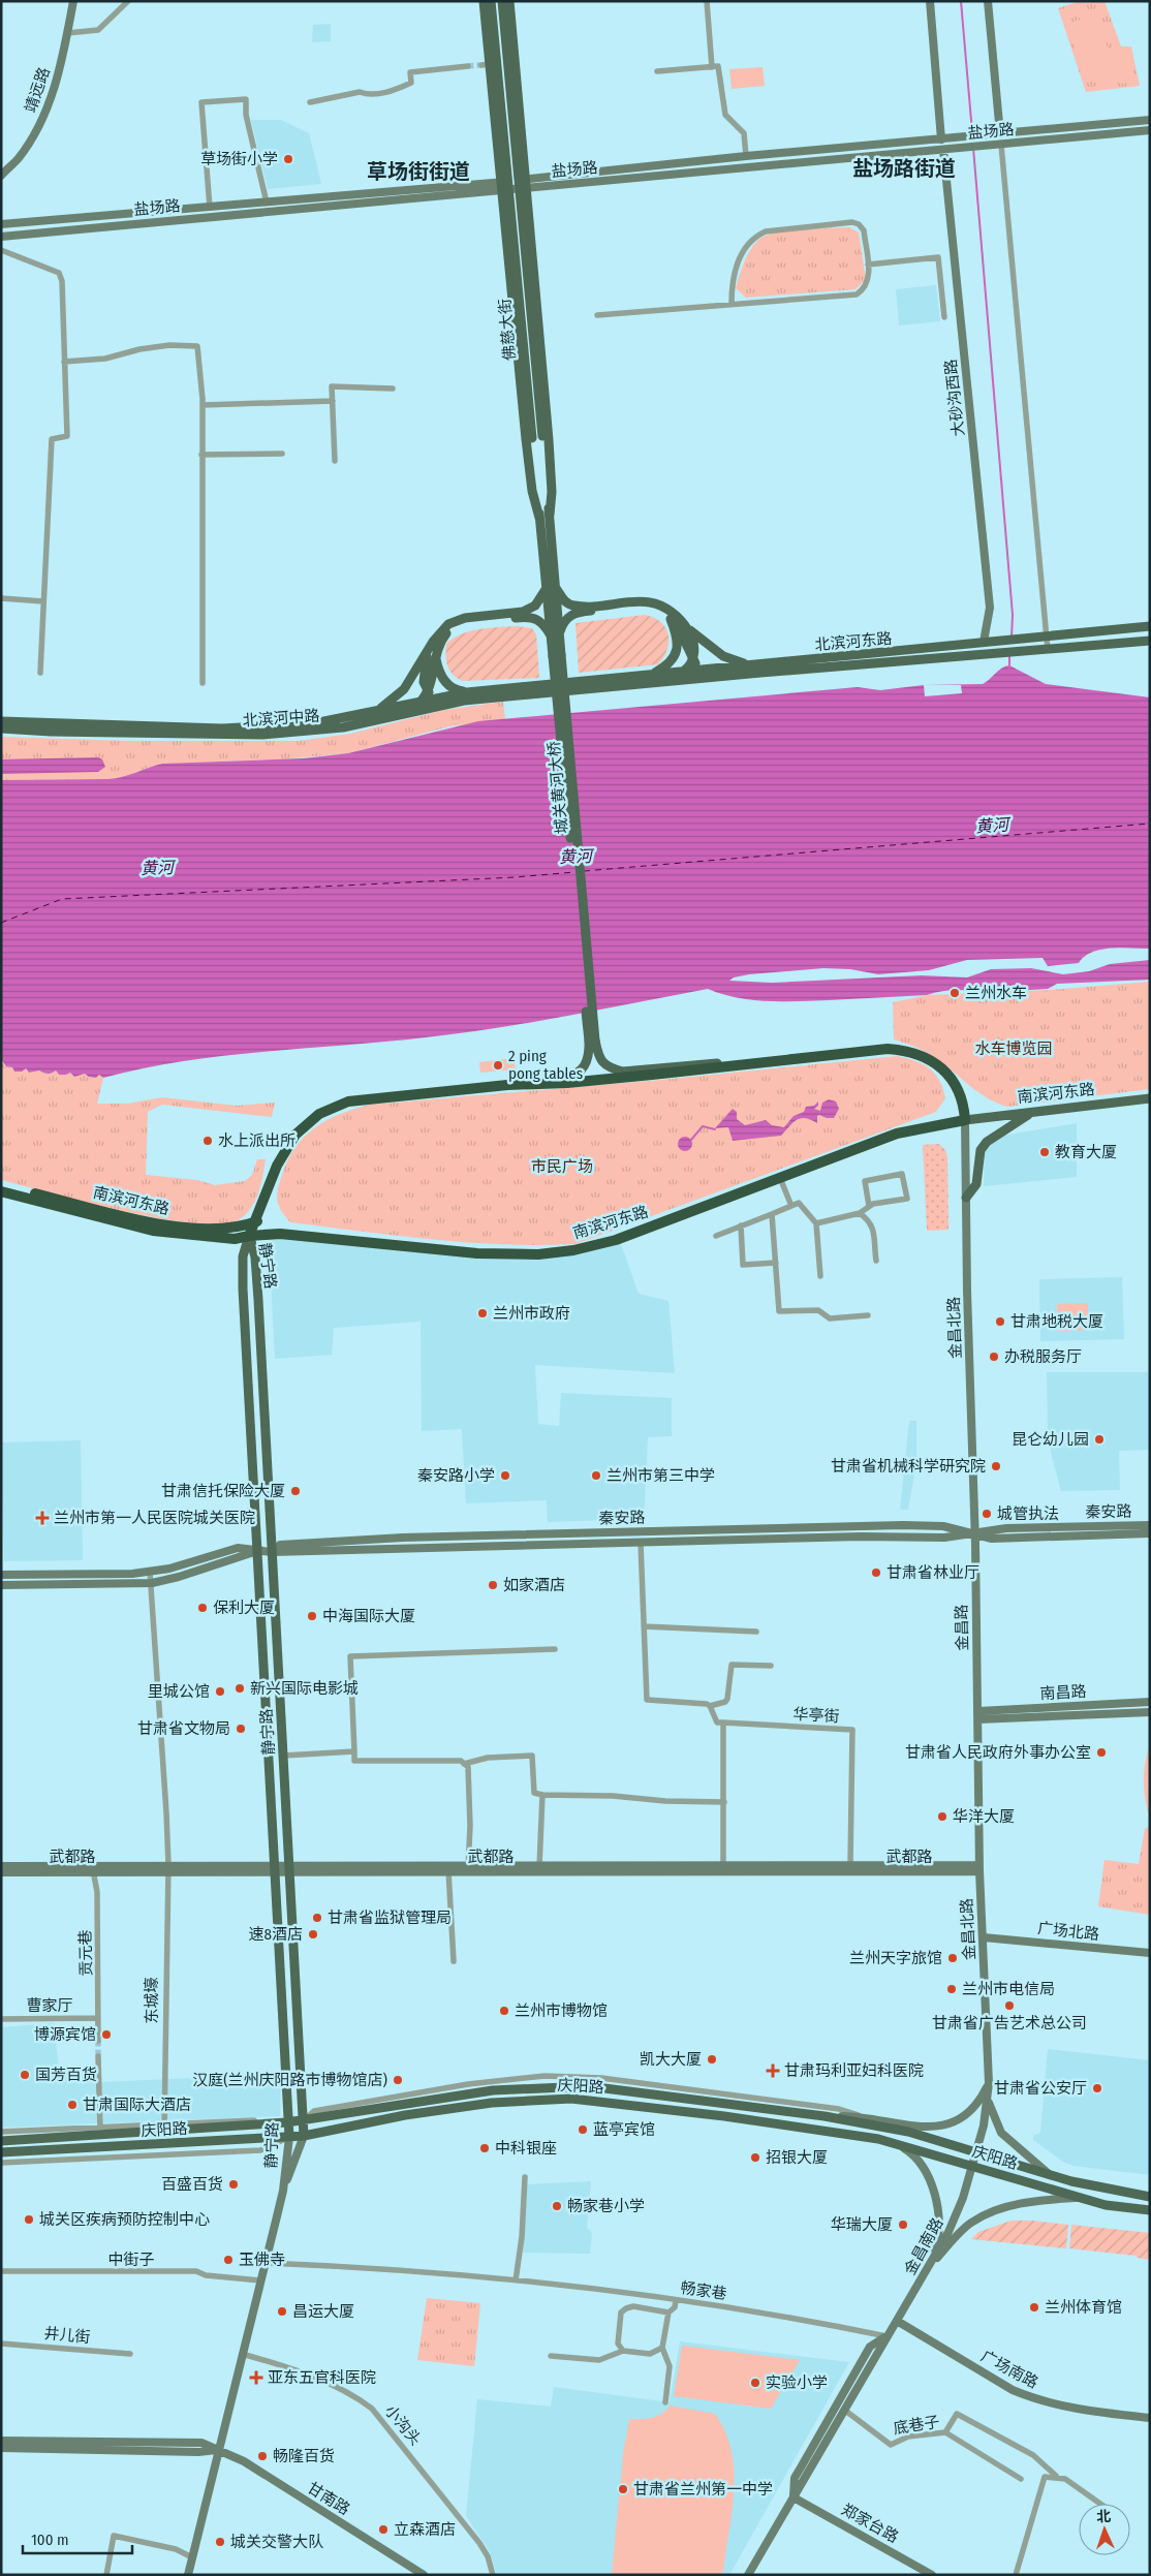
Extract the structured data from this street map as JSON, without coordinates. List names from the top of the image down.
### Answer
{
  "streets": {
    "highway": ["南滨河东路"],
    "main road": [
      "靖远路",
      "盐场路",
      "佛慈大街",
      "大砂沟西路",
      "北滨河东路",
      "北滨河中路",
      "城关黄河大桥",
      "静宁路",
      "金昌北路",
      "秦安路",
      "金昌路",
      "南昌路",
      "武都路",
      "广场北路",
      "庆阳路",
      "金昌南路",
      "广场南路",
      "甘南路",
      "郑家台路"
    ],
    "street": [
      "华亭街",
      "贡元巷",
      "东城壕",
      "曹家厅",
      "中街子",
      "畅家巷",
      "井儿街",
      "小沟头",
      "底巷子"
    ]
  },
  "crossings": [
    ["盐场路", "大砂沟西路"],
    ["佛慈大街", "城关黄河大桥"],
    ["大砂沟西路", "北滨河东路"],
    ["北滨河东路", "北滨河中路"],
    ["南滨河东路", "静宁路"],
    ["南滨河东路", "金昌北路"],
    ["静宁路", "秦安路"],
    ["静宁路", "武都路"],
    ["静宁路", "庆阳路"],
    ["静宁路", "中街子"],
    ["静宁路", "畅家巷"],
    ["静宁路", "小沟头"],
    ["静宁路", "甘南路"],
    ["金昌北路", "秦安路"],
    ["金昌北路", "金昌路"],
    ["金昌北路", "南昌路"],
    ["金昌北路", "武都路"],
    ["金昌北路", "广场北路"],
    ["金昌北路", "庆阳路"],
    ["金昌北路", "金昌南路"],
    ["秦安路", "金昌路"],
    ["金昌路", "南昌路"],
    ["华亭街", "武都路"],
    ["武都路", "贡元巷"],
    ["武都路", "东城壕"],
    ["贡元巷", "曹家厅"],
    ["东城壕", "庆阳路"],
    ["庆阳路", "金昌南路"],
    ["金昌南路", "畅家巷"],
    ["金昌南路", "广场南路"],
    ["金昌南路", "底巷子"],
    ["金昌南路", "郑家台路"]
  ],
  "districts": ["盐场路街道", "草场街街道"],
  "water": ["黄河"],
  "parks": ["水车博览园", "市民广场"],
  "places": {
    "other": [
      "草场街小学",
      "兰州水车",
      "2 ping pong tables",
      "水上派出所",
      "教育大厦",
      "兰州市政府",
      "甘肃地税大厦",
      "办税服务厅",
      "昆仑幼儿园",
      "甘肃省机械科学研究院",
      "秦安路小学",
      "兰州市第三中学",
      "甘肃信托保险大厦",
      "城管执法",
      "甘肃省林业厅",
      "如家酒店",
      "保利大厦",
      "中海国际大厦",
      "新兴国际电影城",
      "里城公馆",
      "甘肃省文物局",
      "甘肃省人民政府外事办公室",
      "华洋大厦",
      "甘肃省监狱管理局",
      "速8酒店",
      "兰州天字旅馆",
      "兰州市电信局",
      "甘肃省广告艺术总公司",
      "兰州市博物馆",
      "博源宾馆",
      "凯大大厦",
      "国芳百货",
      "汉庭(兰州庆阳路市博物馆店)",
      "甘肃省公安厅",
      "甘肃国际大酒店",
      "蓝亭宾馆",
      "中科银座",
      "招银大厦",
      "百盛百货",
      "畅家巷小学",
      "城关区疾病预防控制中心",
      "华瑞大厦",
      "玉佛寺",
      "兰州体育馆",
      "昌运大厦",
      "实验小学",
      "畅隆百货",
      "甘肃省兰州第一中学",
      "立森酒店",
      "城关交警大队"
    ],
    "health": ["兰州市第一人民医院城关医院", "甘肃玛利亚妇科医院", "亚东五官科医院"]
  },
  "scale_bar": "100 m",
  "north": "top"
}
